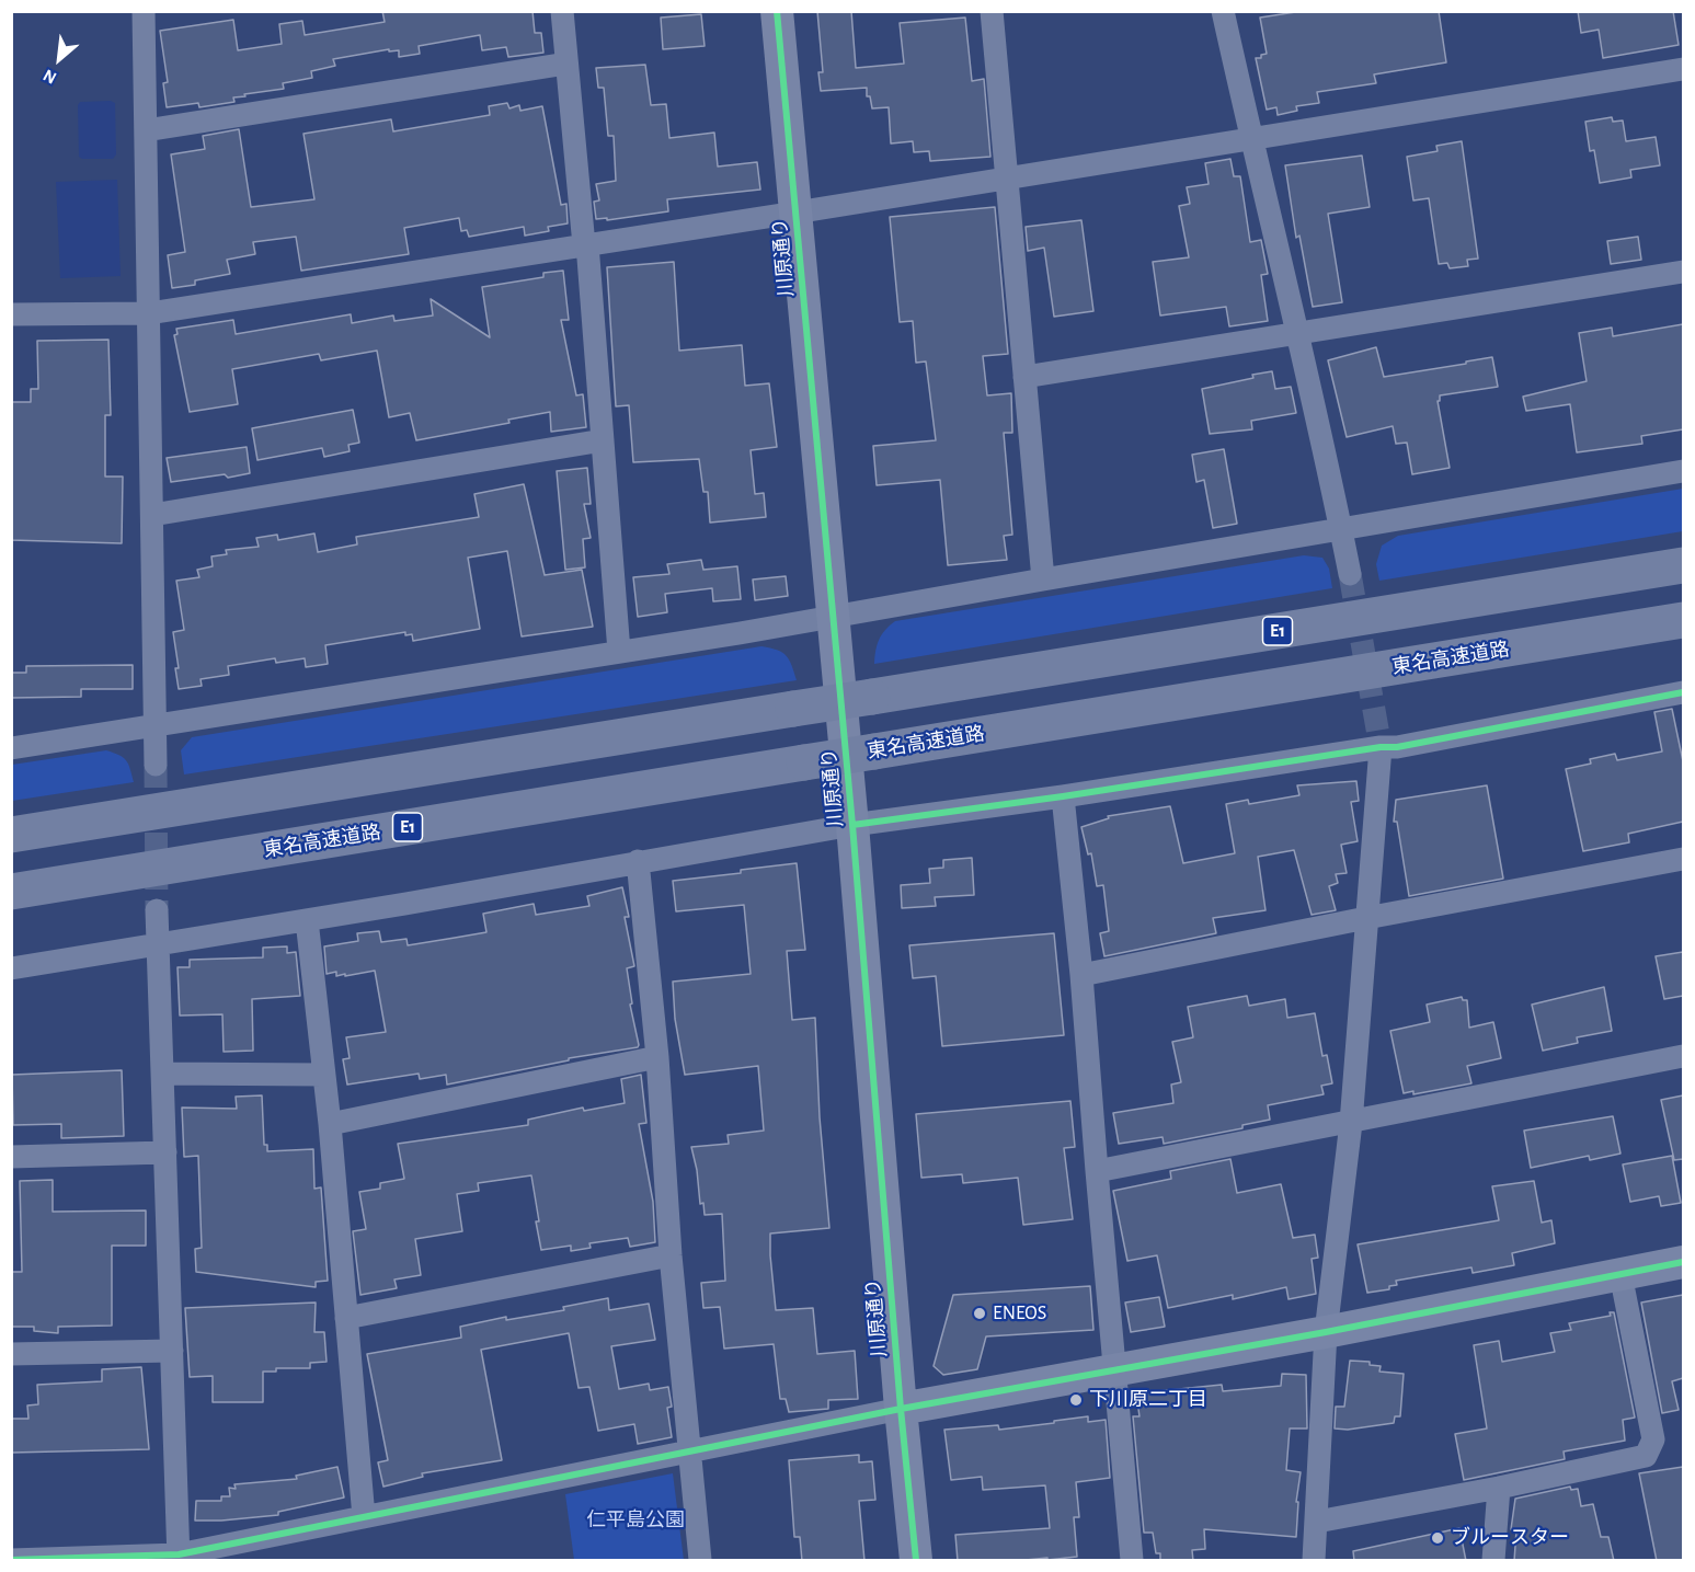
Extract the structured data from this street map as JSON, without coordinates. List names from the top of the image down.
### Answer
{
  "streets": {
    "highway": ["E1", "東名高速道路"],
    "street": ["川原通り"]
  },
  "parks": ["仁平島公園"],
  "places": ["ENEOS", "下川原二丁目", "ブルースター"],
  "north": "bottom left"
}
